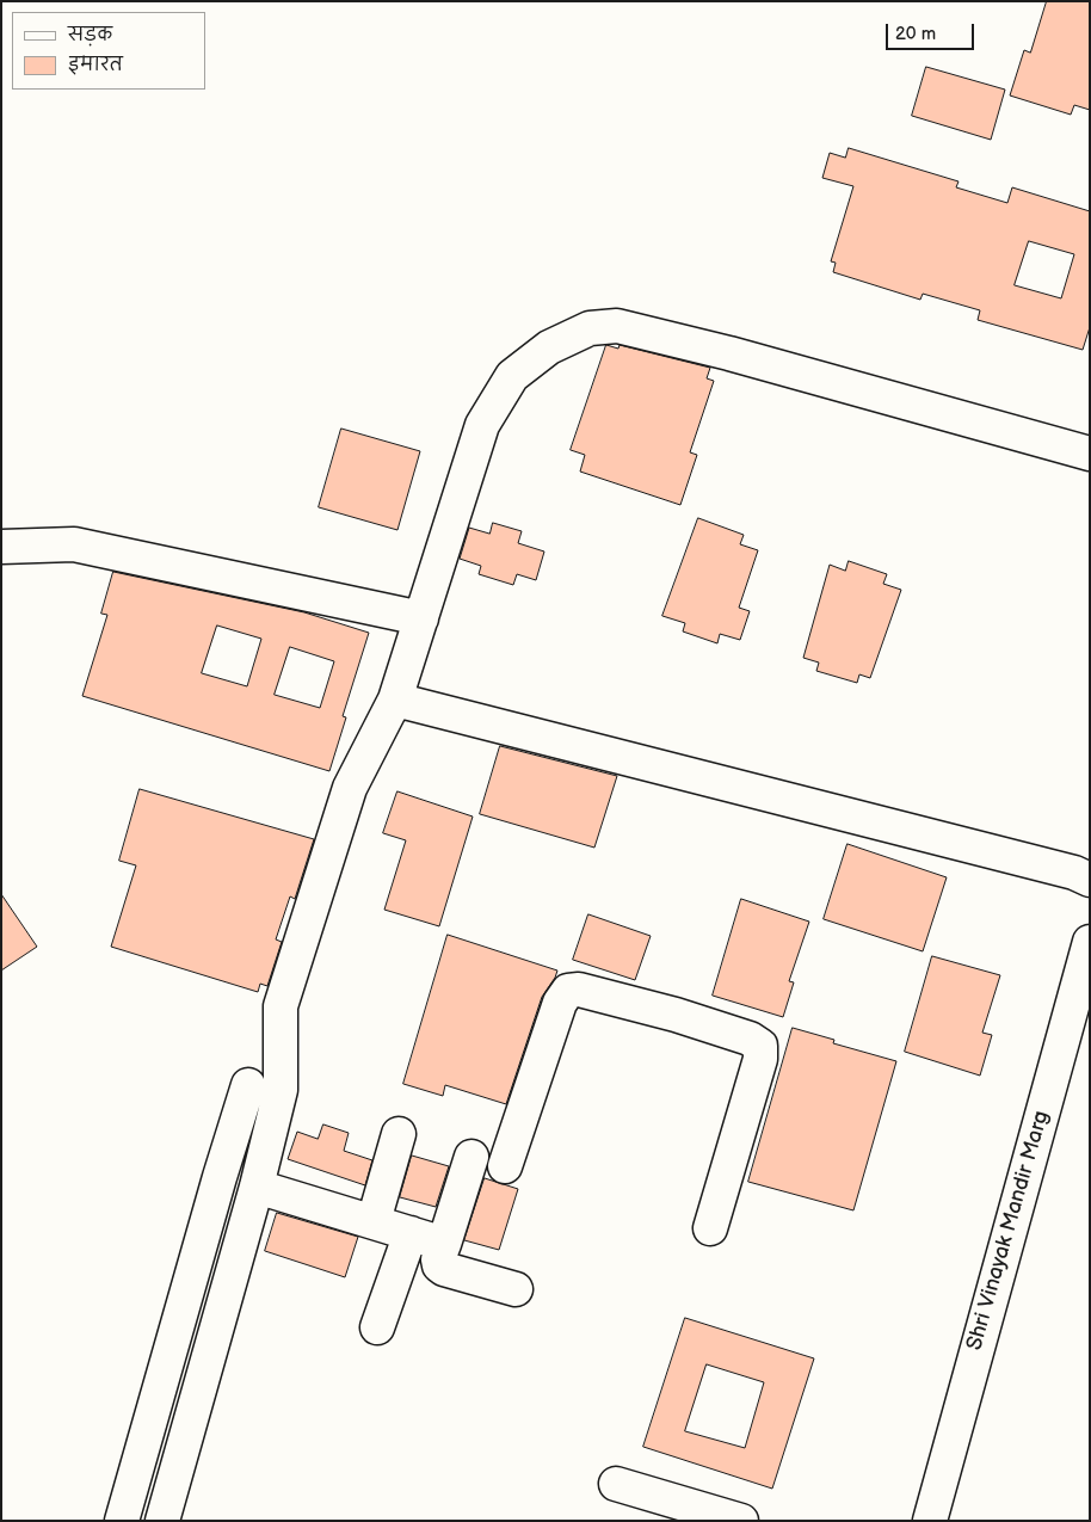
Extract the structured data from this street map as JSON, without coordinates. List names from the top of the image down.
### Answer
{
  "streets": {
    "street": ["Shri Vinayak Mandir Marg"]
  },
  "legend": ["सड़क", "इमारत"],
  "scale_bar": "20 m"
}
